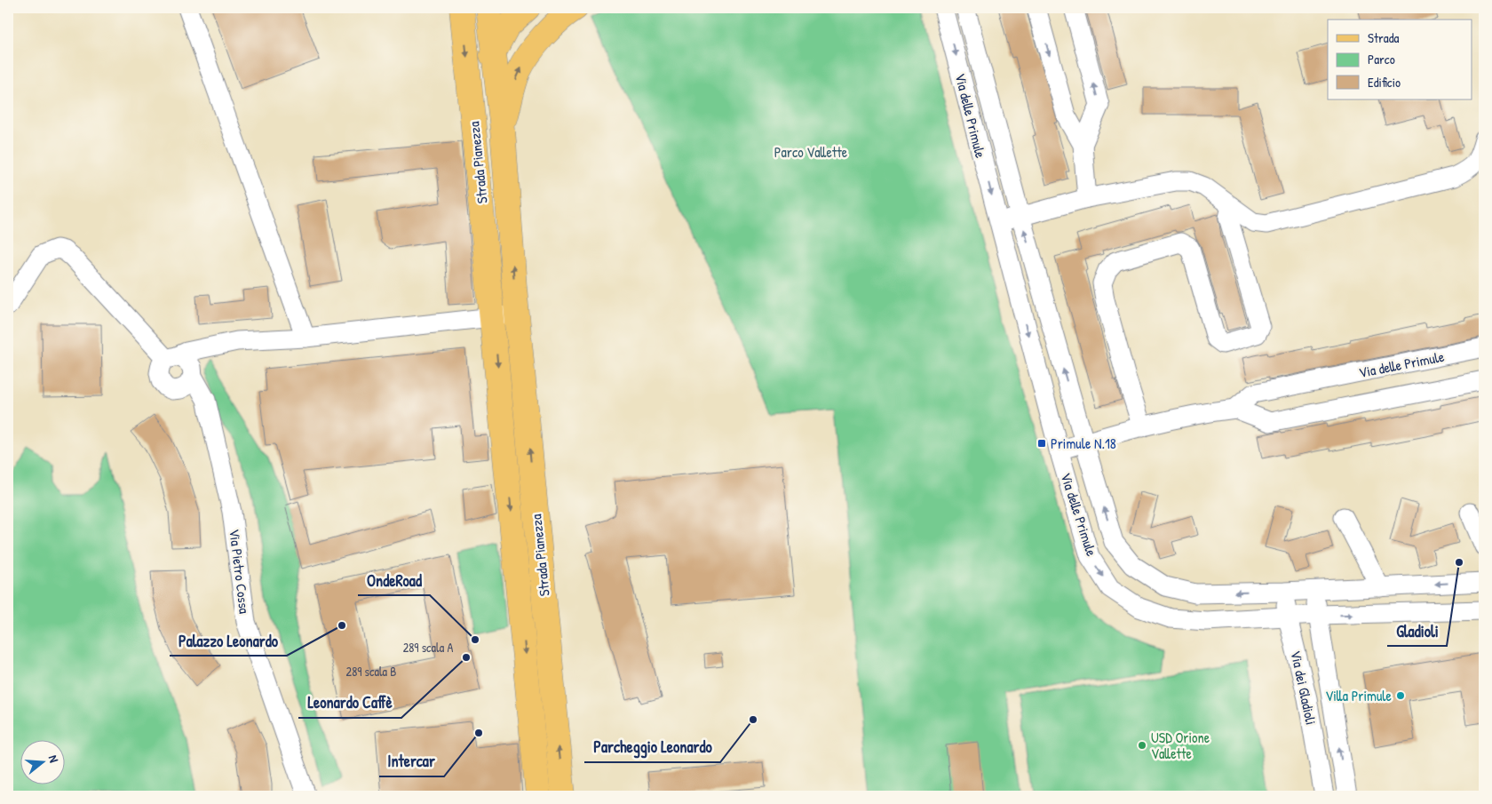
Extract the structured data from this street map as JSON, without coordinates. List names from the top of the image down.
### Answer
{
  "streets": {
    "main road": ["Strada Pianezza"],
    "street": ["Via delle Primule", "Via Pietro Cossa", "Via dei Gladioli"]
  },
  "crossings": [
    ["Via delle Primule", "Via dei Gladioli"]
  ],
  "parks": ["Parco Vallette"],
  "places": {
    "transit": ["Primule N.18"],
    "other": [
      "Gladioli",
      "Palazzo Leonardo",
      "OndeRoad",
      "Leonardo Caffè",
      "Villa Primule",
      "Parcheggio Leonardo",
      "Intercar",
      "USD Orione Vallette"
    ]
  },
  "house_numbers": ["289 scala A", "289 scala B"],
  "legend": ["Strada", "Parco", "Edificio"],
  "north": "right"
}
